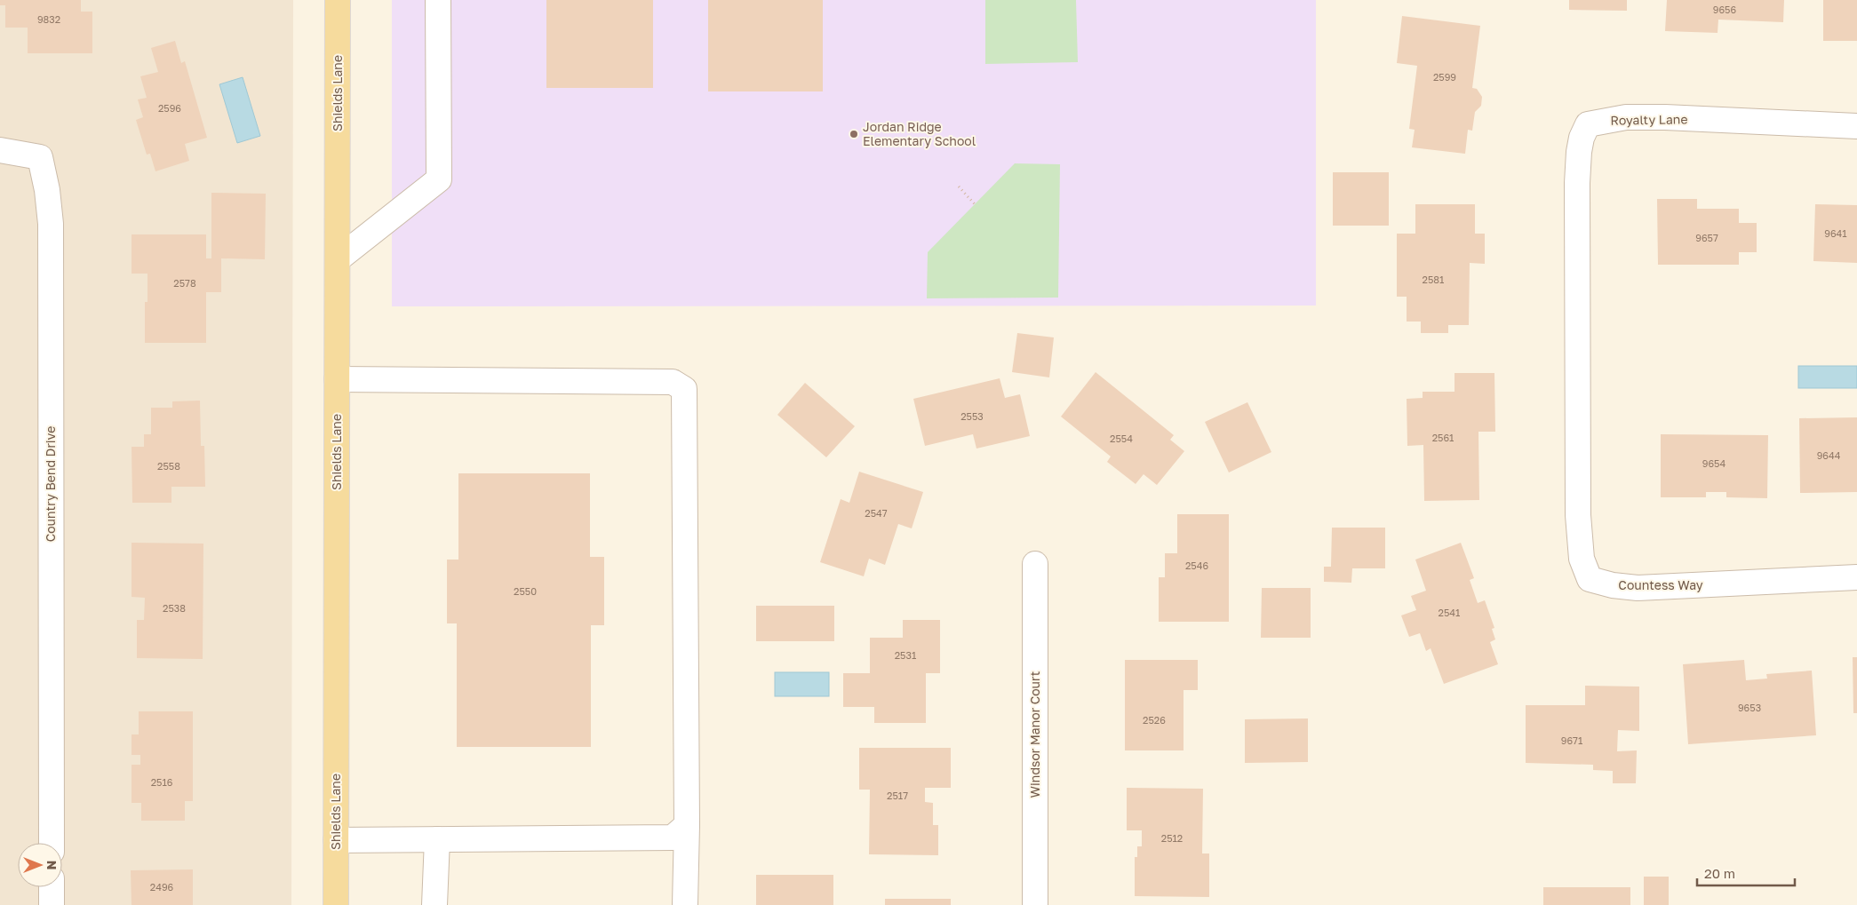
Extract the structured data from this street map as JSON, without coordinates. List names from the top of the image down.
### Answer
{
  "streets": {
    "main road": ["Shields Lane"],
    "street": [
      "Royalty Lane",
      "Country Bend Drive",
      "Countess Way",
      "Windsor Manor Court"
    ]
  },
  "crossings": [
    ["Royalty Lane", "Countess Way"]
  ],
  "places": ["Jordan Ridge Elementary School"],
  "house_numbers": [
    "9656",
    "9832",
    "2599",
    "2596",
    "9641",
    "9657",
    "2581",
    "2578",
    "2553",
    "2561",
    "2554",
    "9644",
    "9654",
    "2558",
    "2547",
    "2546",
    "2550",
    "2538",
    "2541",
    "2531",
    "9653",
    "2526",
    "9671",
    "2516",
    "2517",
    "2512",
    "2496"
  ],
  "scale_bar": "20 m",
  "north": "right"
}
